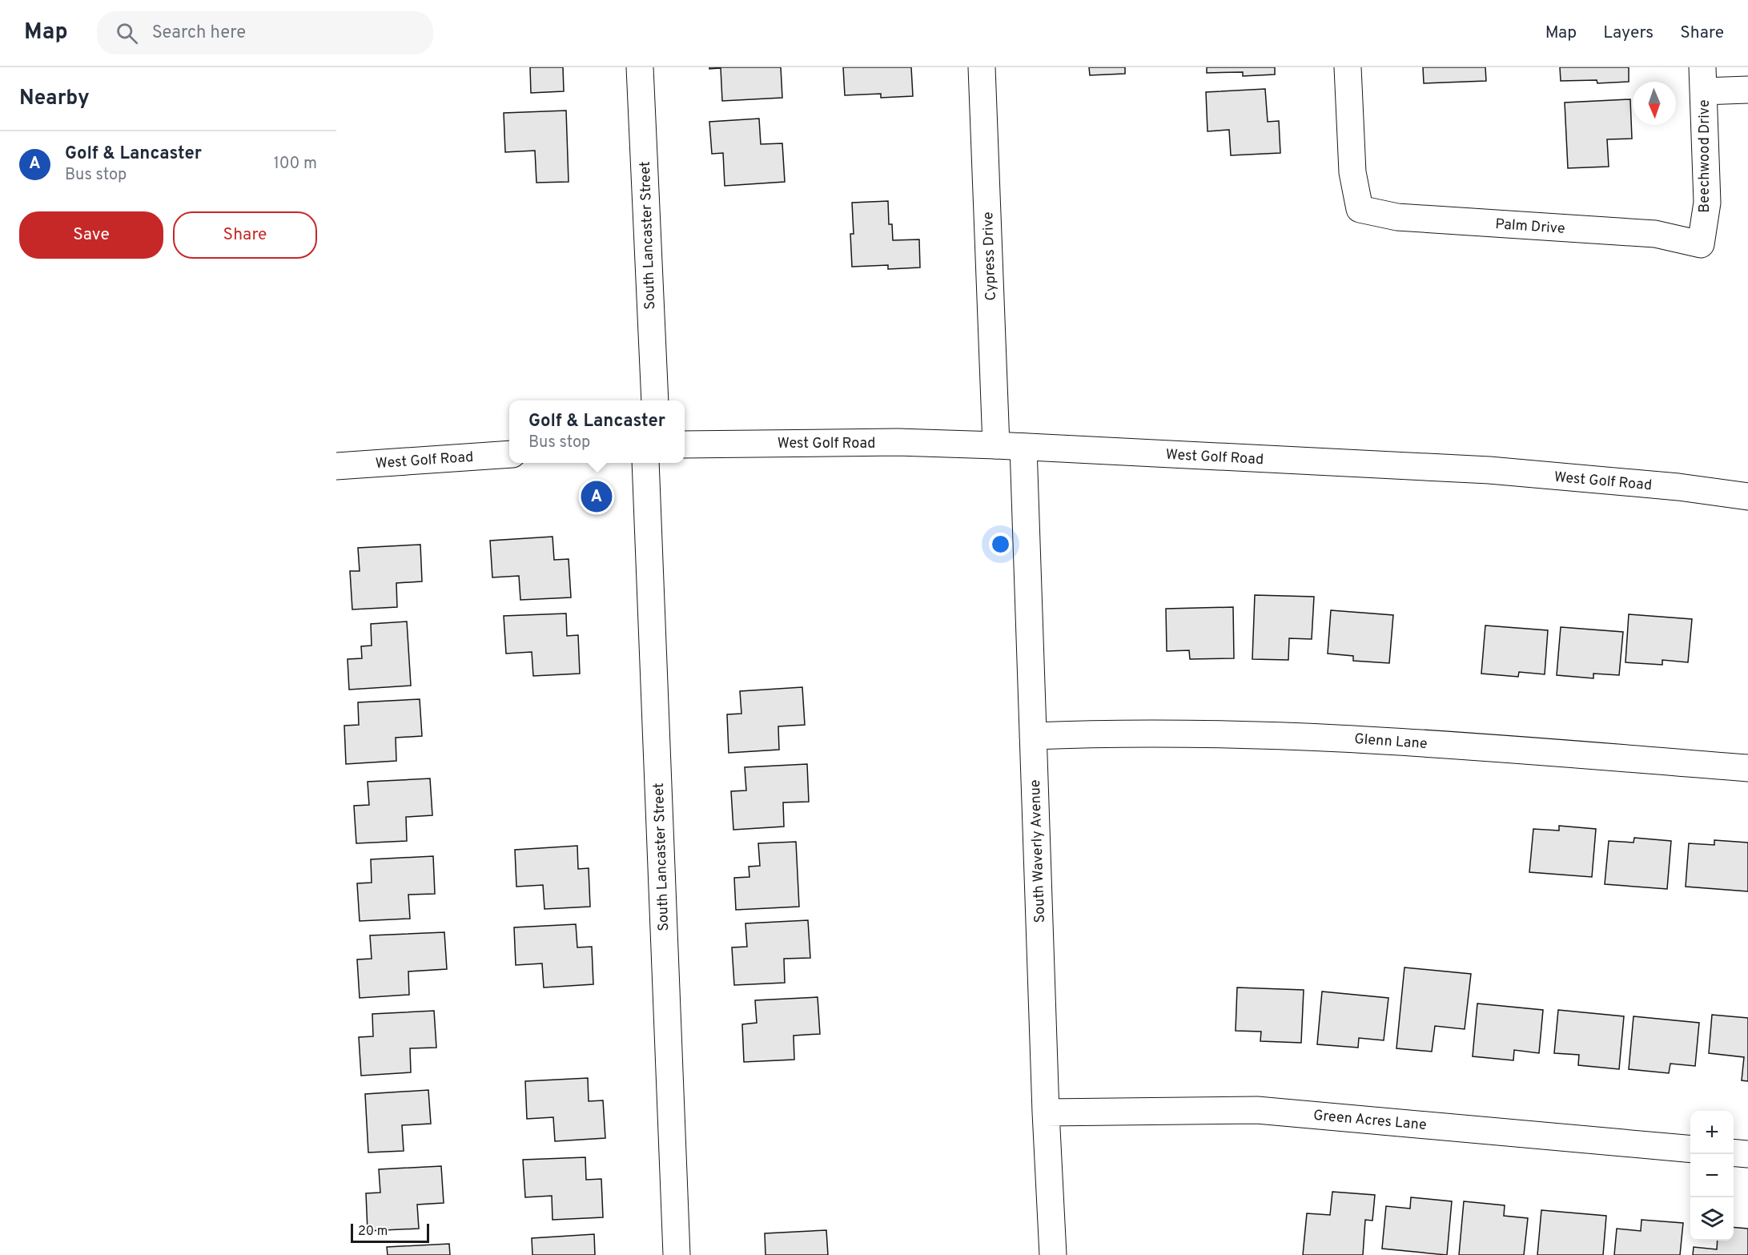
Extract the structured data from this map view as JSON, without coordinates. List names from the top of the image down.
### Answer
{
  "streets": {
    "street": [
      "Beechwood Drive",
      "Palm Drive",
      "South Lancaster Street",
      "Cypress Drive",
      "West Golf Road",
      "Glenn Lane",
      "South Waverly Avenue",
      "Green Acres Lane"
    ]
  },
  "crossings": [
    ["Beechwood Drive", "Palm Drive"],
    ["Cypress Drive", "West Golf Road"],
    ["West Golf Road", "South Waverly Avenue"],
    ["Glenn Lane", "South Waverly Avenue"],
    ["South Waverly Avenue", "Green Acres Lane"]
  ],
  "scale_bar": "20 m",
  "north": "bottom",
  "page": {
    "header": "Map",
    "search": "Search here",
    "nav": ["Map", "Layers", "Share"],
    "heading": "Nearby",
    "list": [
      {
        "mark": "A",
        "name": "Golf & Lancaster",
        "note": "Bus stop",
        "value": "100 m"
      }
    ],
    "buttons": ["Save", "Share"],
    "popup": ["Golf & Lancaster", "Bus stop"],
    "pins": "A",
    "map_buttons": ["+", "−"],
    "scale": "20 m"
  }
}
